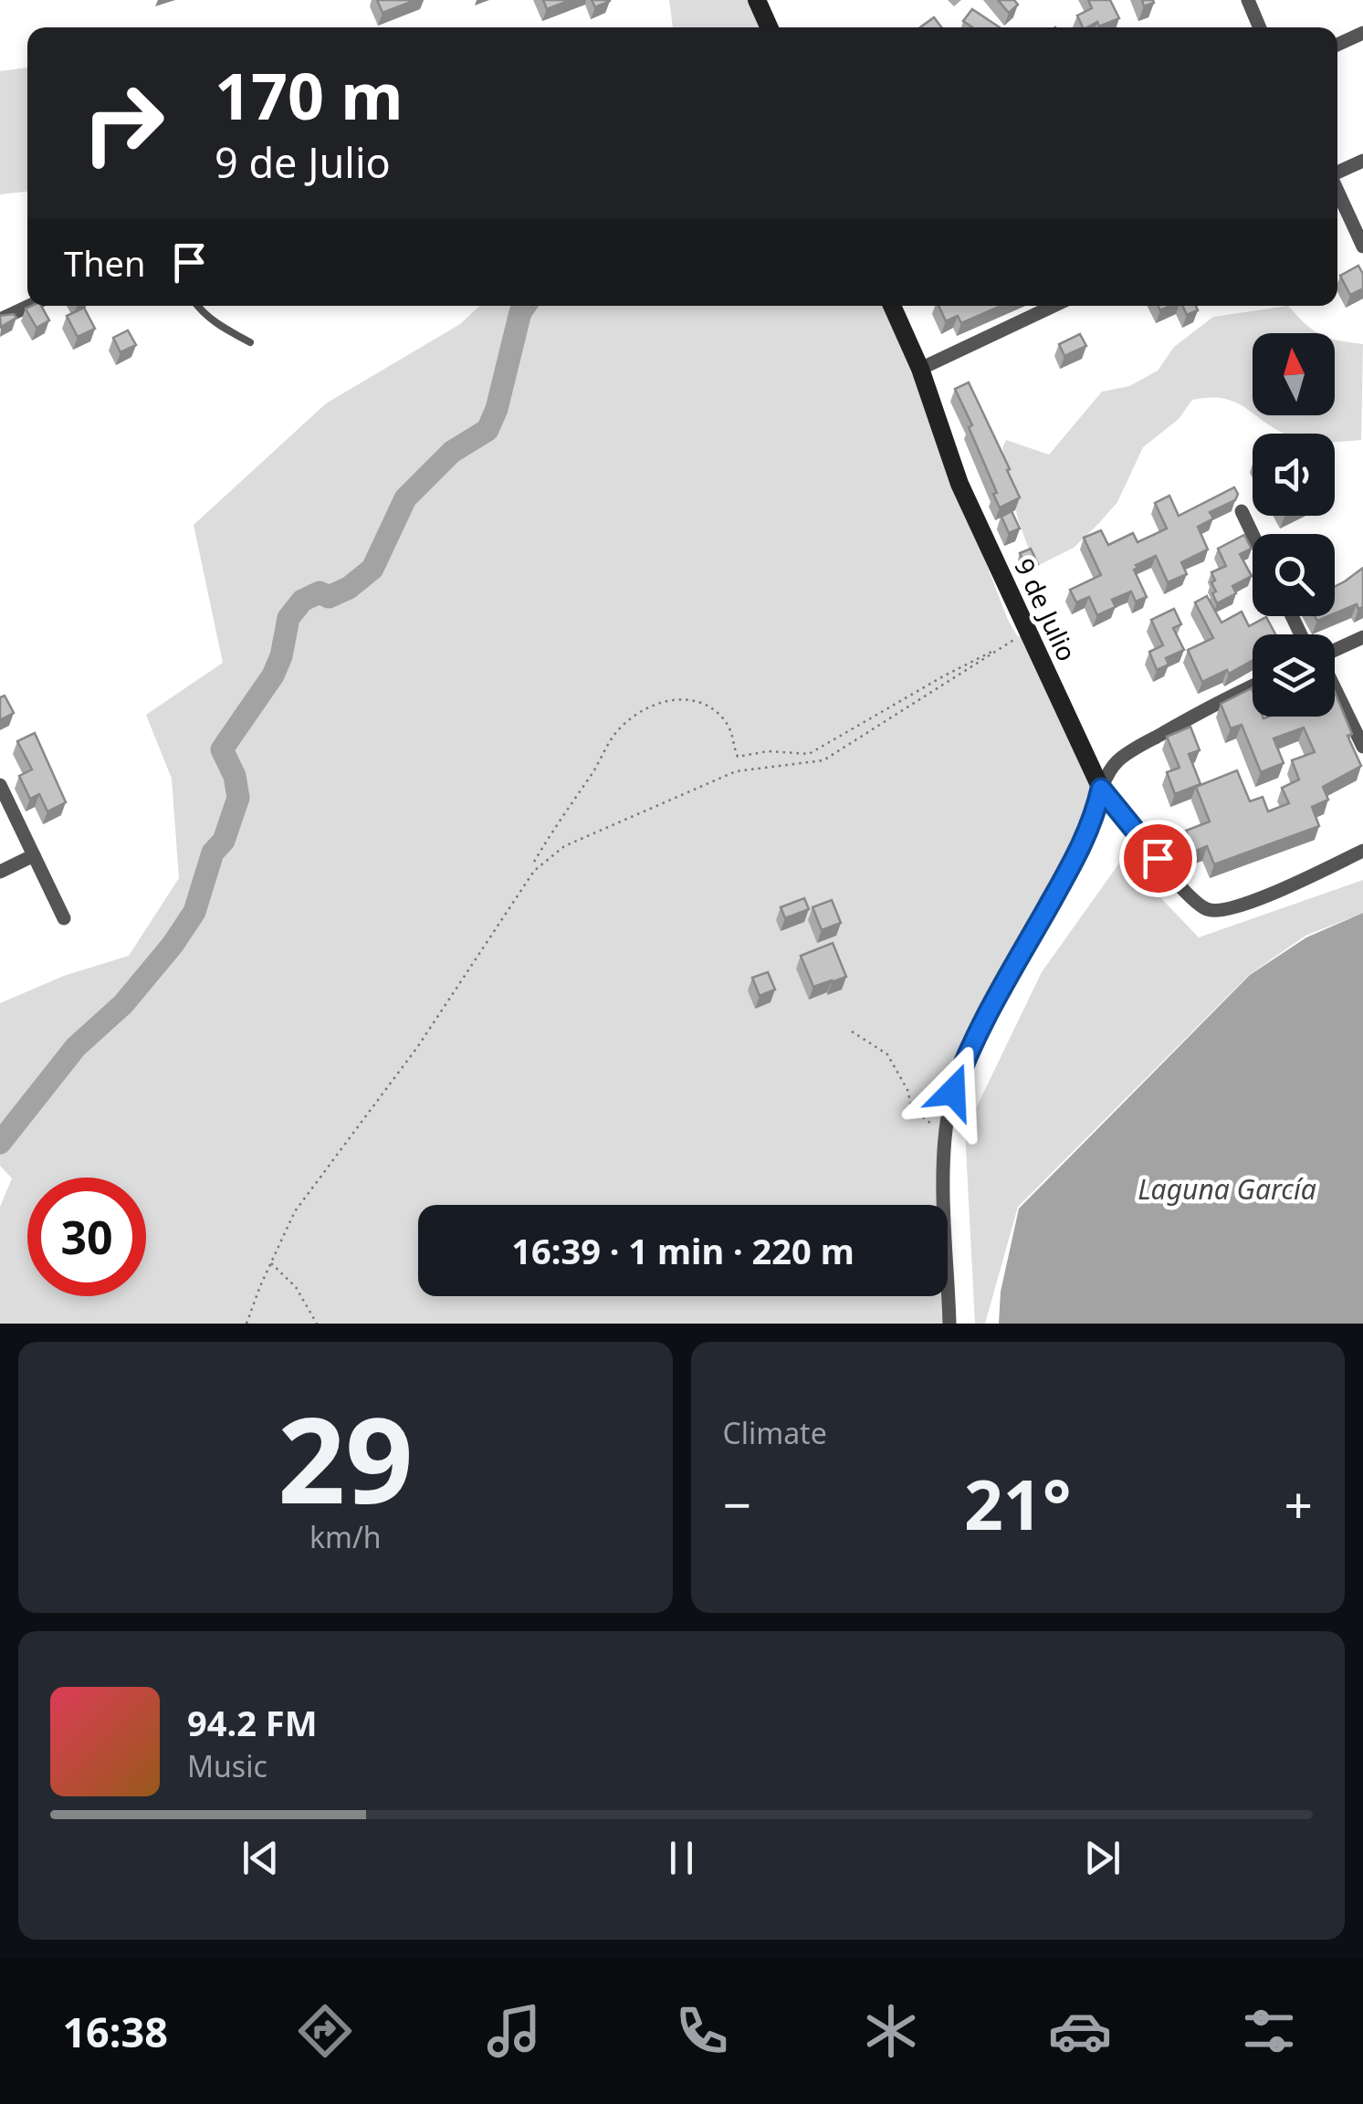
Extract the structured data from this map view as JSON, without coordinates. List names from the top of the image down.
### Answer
{
  "streets": {
    "main road": ["9 de Julio"]
  },
  "water": ["Laguna García"],
  "north": "top",
  "page": {
    "turn": ["170 m", "9 de Julio"],
    "then": "Then",
    "limit": "30",
    "trip": "16:39 · 1 min · 220 m",
    "tile": [
      ["29", "km/h"],
      "Climate"
    ],
    "heat": ["−", "21°", "+"],
    "song": ["94.2 FM", "Music"],
    "tabs": "16:38"
  }
}
